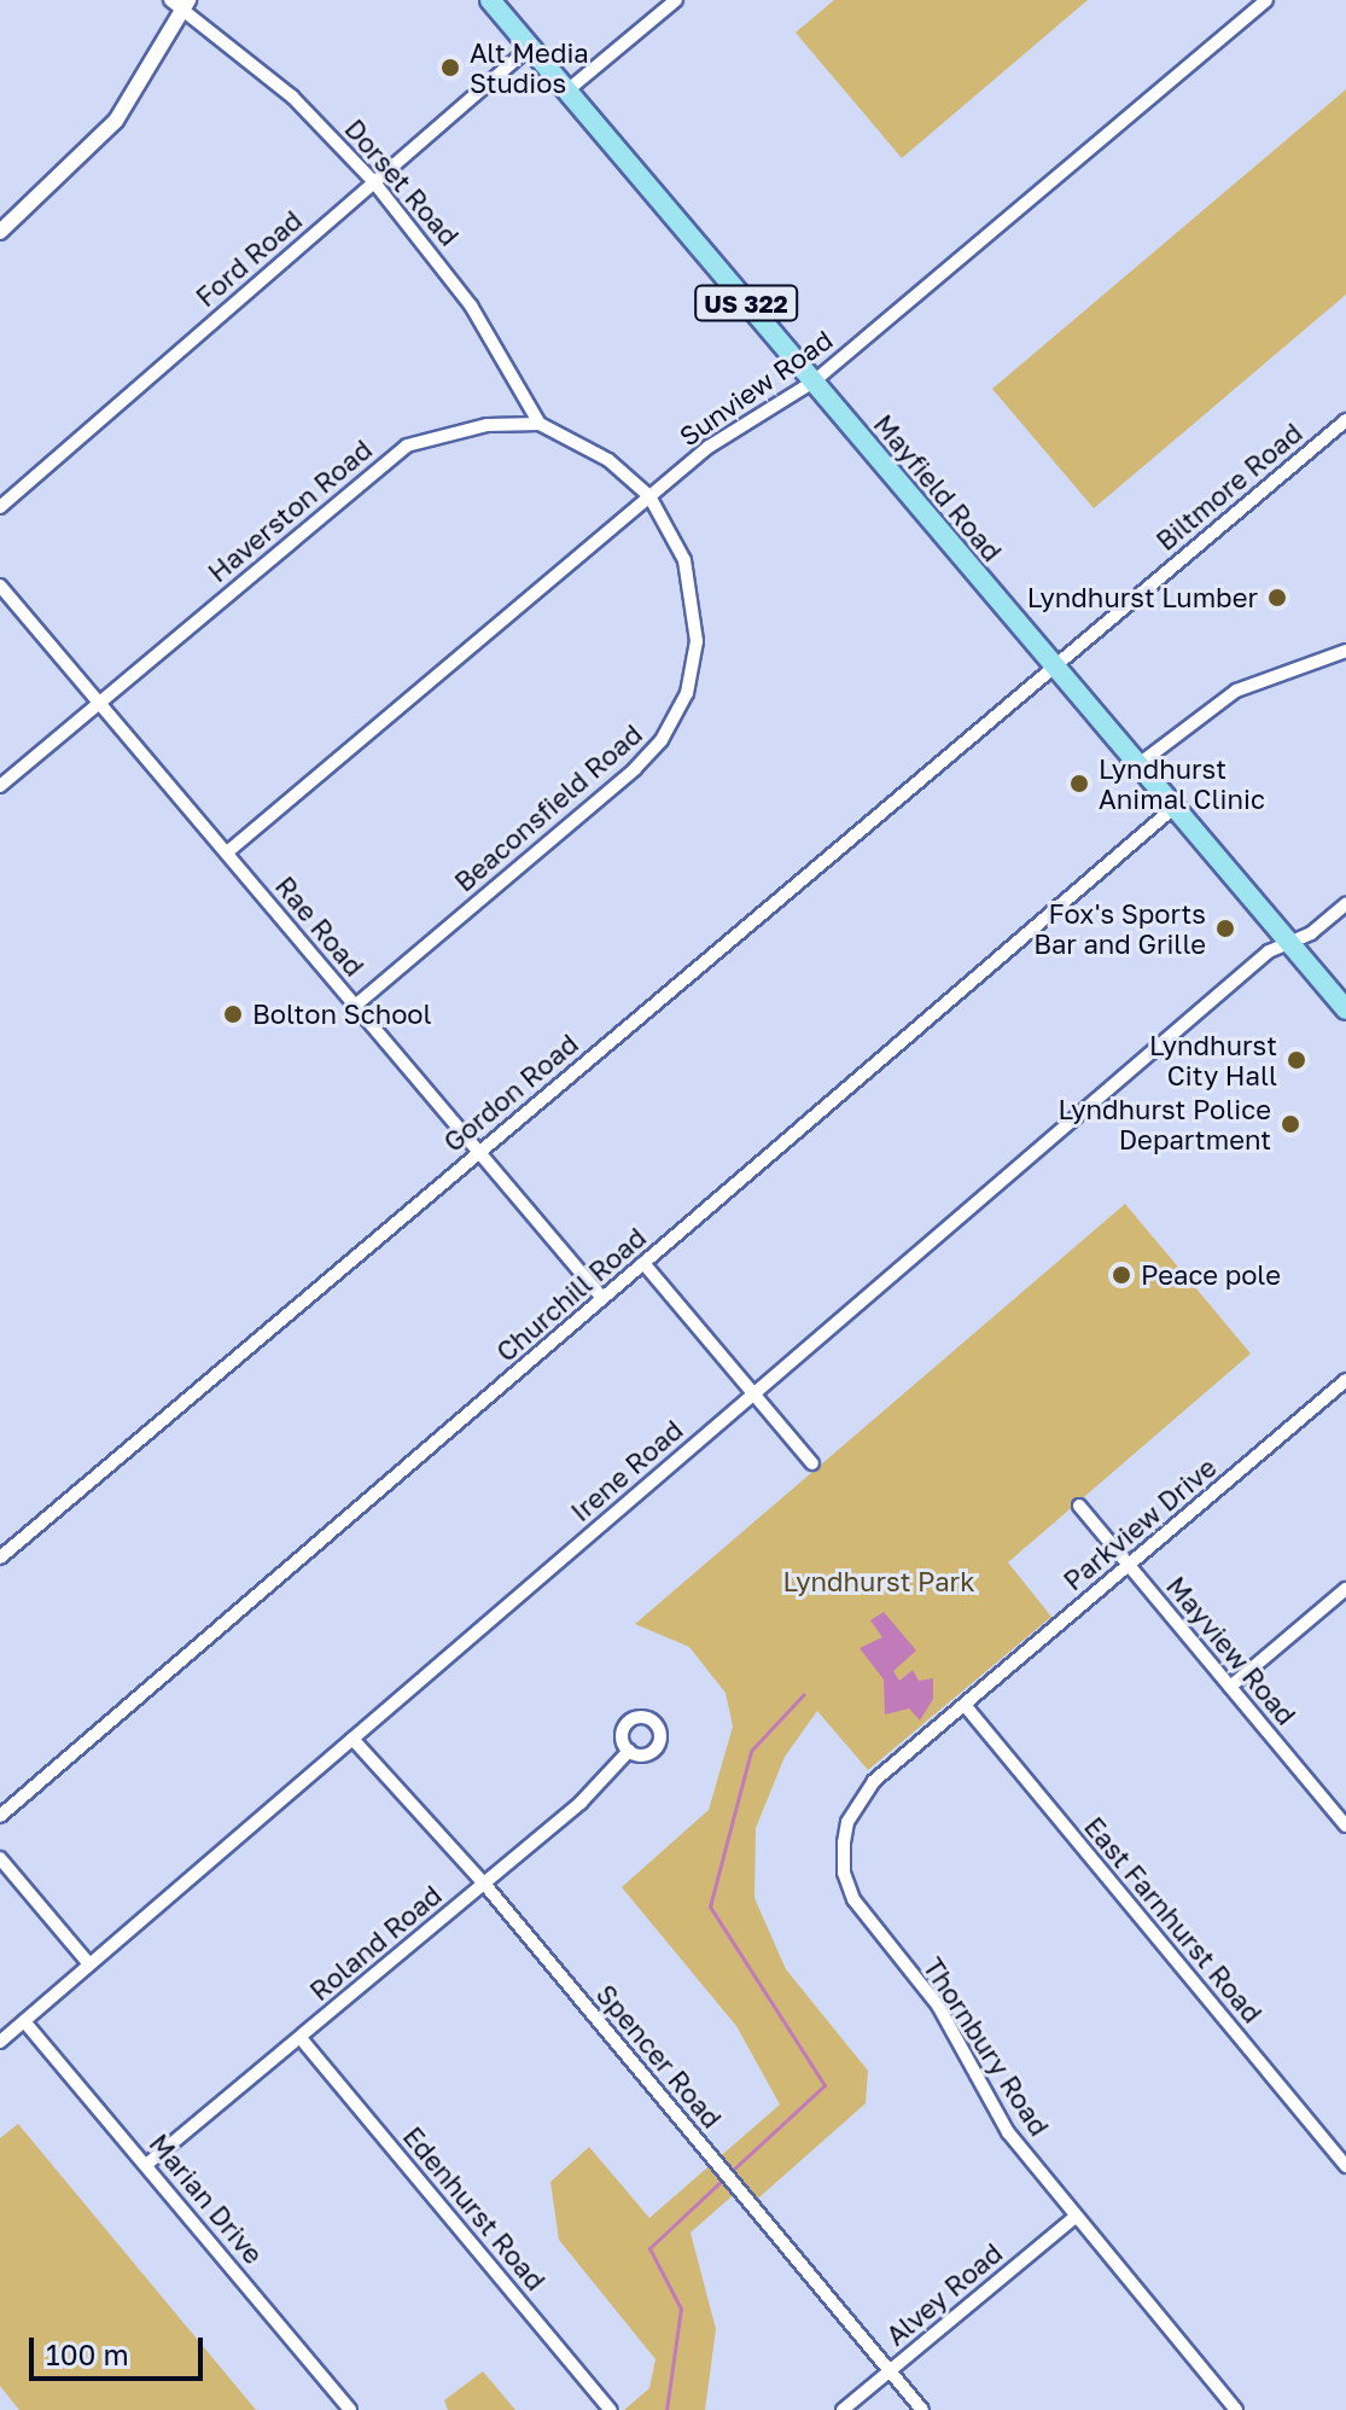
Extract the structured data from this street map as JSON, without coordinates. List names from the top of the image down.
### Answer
{
  "streets": {
    "main road": ["US 322", "Mayfield Road"],
    "street": [
      "Dorset Road",
      "Ford Road",
      "Sunview Road",
      "Biltmore Road",
      "Haverston Road",
      "Beaconsfield Road",
      "Rae Road",
      "Gordon Road",
      "Churchill Road",
      "Irene Road",
      "Parkview Drive",
      "Mayview Road",
      "East Farnhurst Road",
      "Roland Road",
      "Thornbury Road",
      "Spencer Road",
      "Marian Drive",
      "Edenhurst Road",
      "Alvey Road"
    ]
  },
  "crossings": [
    ["Dorset Road", "Ford Road"],
    ["Dorset Road", "Haverston Road"],
    ["Ford Road", "Mayfield Road"],
    ["Sunview Road", "Mayfield Road"],
    ["Sunview Road", "Haverston Road"],
    ["Sunview Road", "Beaconsfield Road"],
    ["Sunview Road", "Rae Road"],
    ["Biltmore Road", "Mayfield Road"],
    ["Biltmore Road", "Gordon Road"],
    ["Mayfield Road", "Gordon Road"],
    ["Mayfield Road", "Churchill Road"],
    ["Mayfield Road", "Irene Road"],
    ["Haverston Road", "Beaconsfield Road"],
    ["Haverston Road", "Rae Road"],
    ["Beaconsfield Road", "Rae Road"],
    ["Rae Road", "Gordon Road"],
    ["Rae Road", "Churchill Road"],
    ["Irene Road", "Spencer Road"],
    ["Irene Road", "Marian Drive"],
    ["Parkview Drive", "Mayview Road"],
    ["Parkview Drive", "East Farnhurst Road"],
    ["Parkview Drive", "Thornbury Road"],
    ["East Farnhurst Road", "Thornbury Road"],
    ["Roland Road", "Spencer Road"],
    ["Roland Road", "Marian Drive"],
    ["Roland Road", "Edenhurst Road"],
    ["Thornbury Road", "Alvey Road"],
    ["Spencer Road", "Alvey Road"]
  ],
  "parks": ["Lyndhurst Park"],
  "places": [
    "Alt Media Studios",
    "Lyndhurst Lumber",
    "Lyndhurst Animal Clinic",
    "Fox's Sports Bar and Grille",
    "Bolton School",
    "Lyndhurst City Hall",
    "Lyndhurst Police Department",
    "Peace pole"
  ],
  "scale_bar": "100 m"
}
